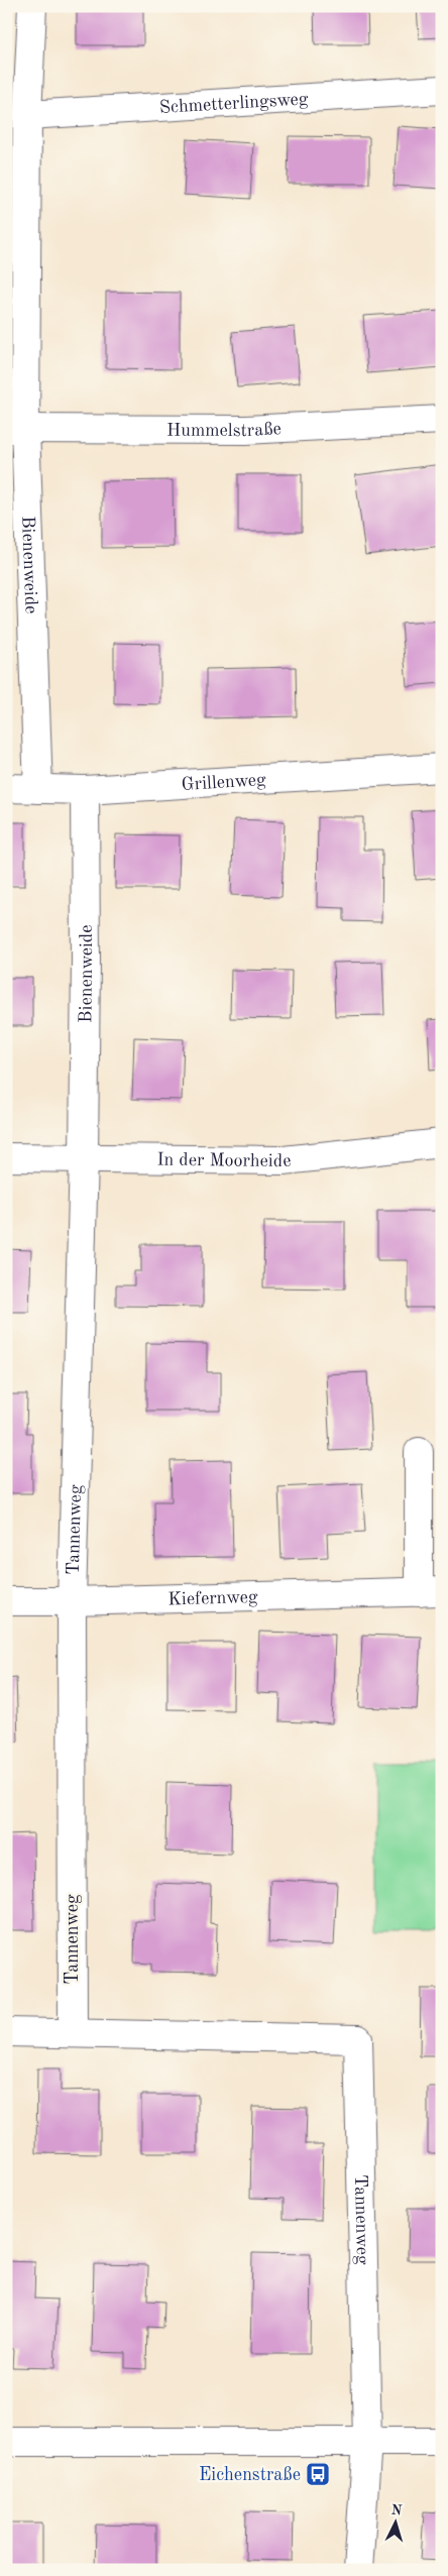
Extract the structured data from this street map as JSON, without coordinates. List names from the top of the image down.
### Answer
{
  "streets": {
    "street": [
      "Schmetterlingsweg",
      "Hummelstraße",
      "Bienenweide",
      "Grillenweg",
      "In der Moorheide",
      "Tannenweg",
      "Kiefernweg"
    ]
  },
  "crossings": [
    ["Schmetterlingsweg", "Bienenweide"],
    ["Hummelstraße", "Bienenweide"],
    ["Bienenweide", "Grillenweg"],
    ["Bienenweide", "In der Moorheide"],
    ["Bienenweide", "Tannenweg"],
    ["In der Moorheide", "Tannenweg"],
    ["Tannenweg", "Kiefernweg"]
  ],
  "places": {
    "bus stop": ["Eichenstraße"]
  },
  "north": "top"
}
